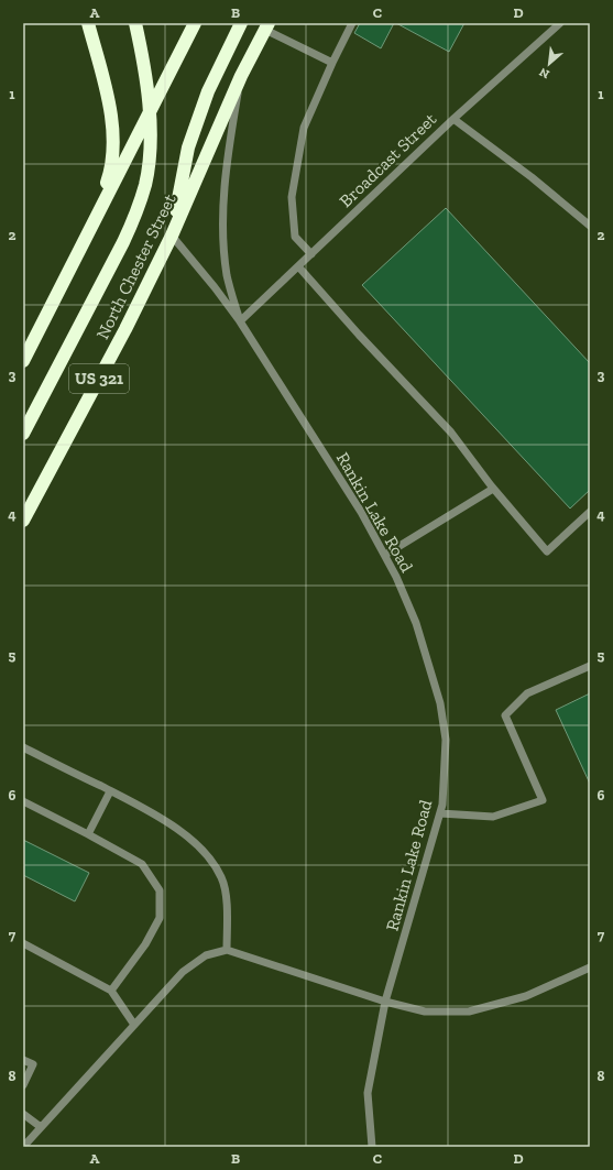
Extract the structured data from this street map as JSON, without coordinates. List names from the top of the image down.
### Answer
{
  "streets": {
    "highway": ["North Chester Street", "US 321"],
    "street": ["Broadcast Street", "Rankin Lake Road"]
  },
  "crossings": [
    ["Broadcast Street", "Rankin Lake Road"],
    ["North Chester Street", "Rankin Lake Road"]
  ],
  "north": "bottom left",
  "grid": {
    "columns": [
      "A",
      "B",
      "C",
      "D"
    ],
    "rows": [
      "1",
      "2",
      "3",
      "4",
      "5",
      "6",
      "7",
      "8"
    ]
  }
}
